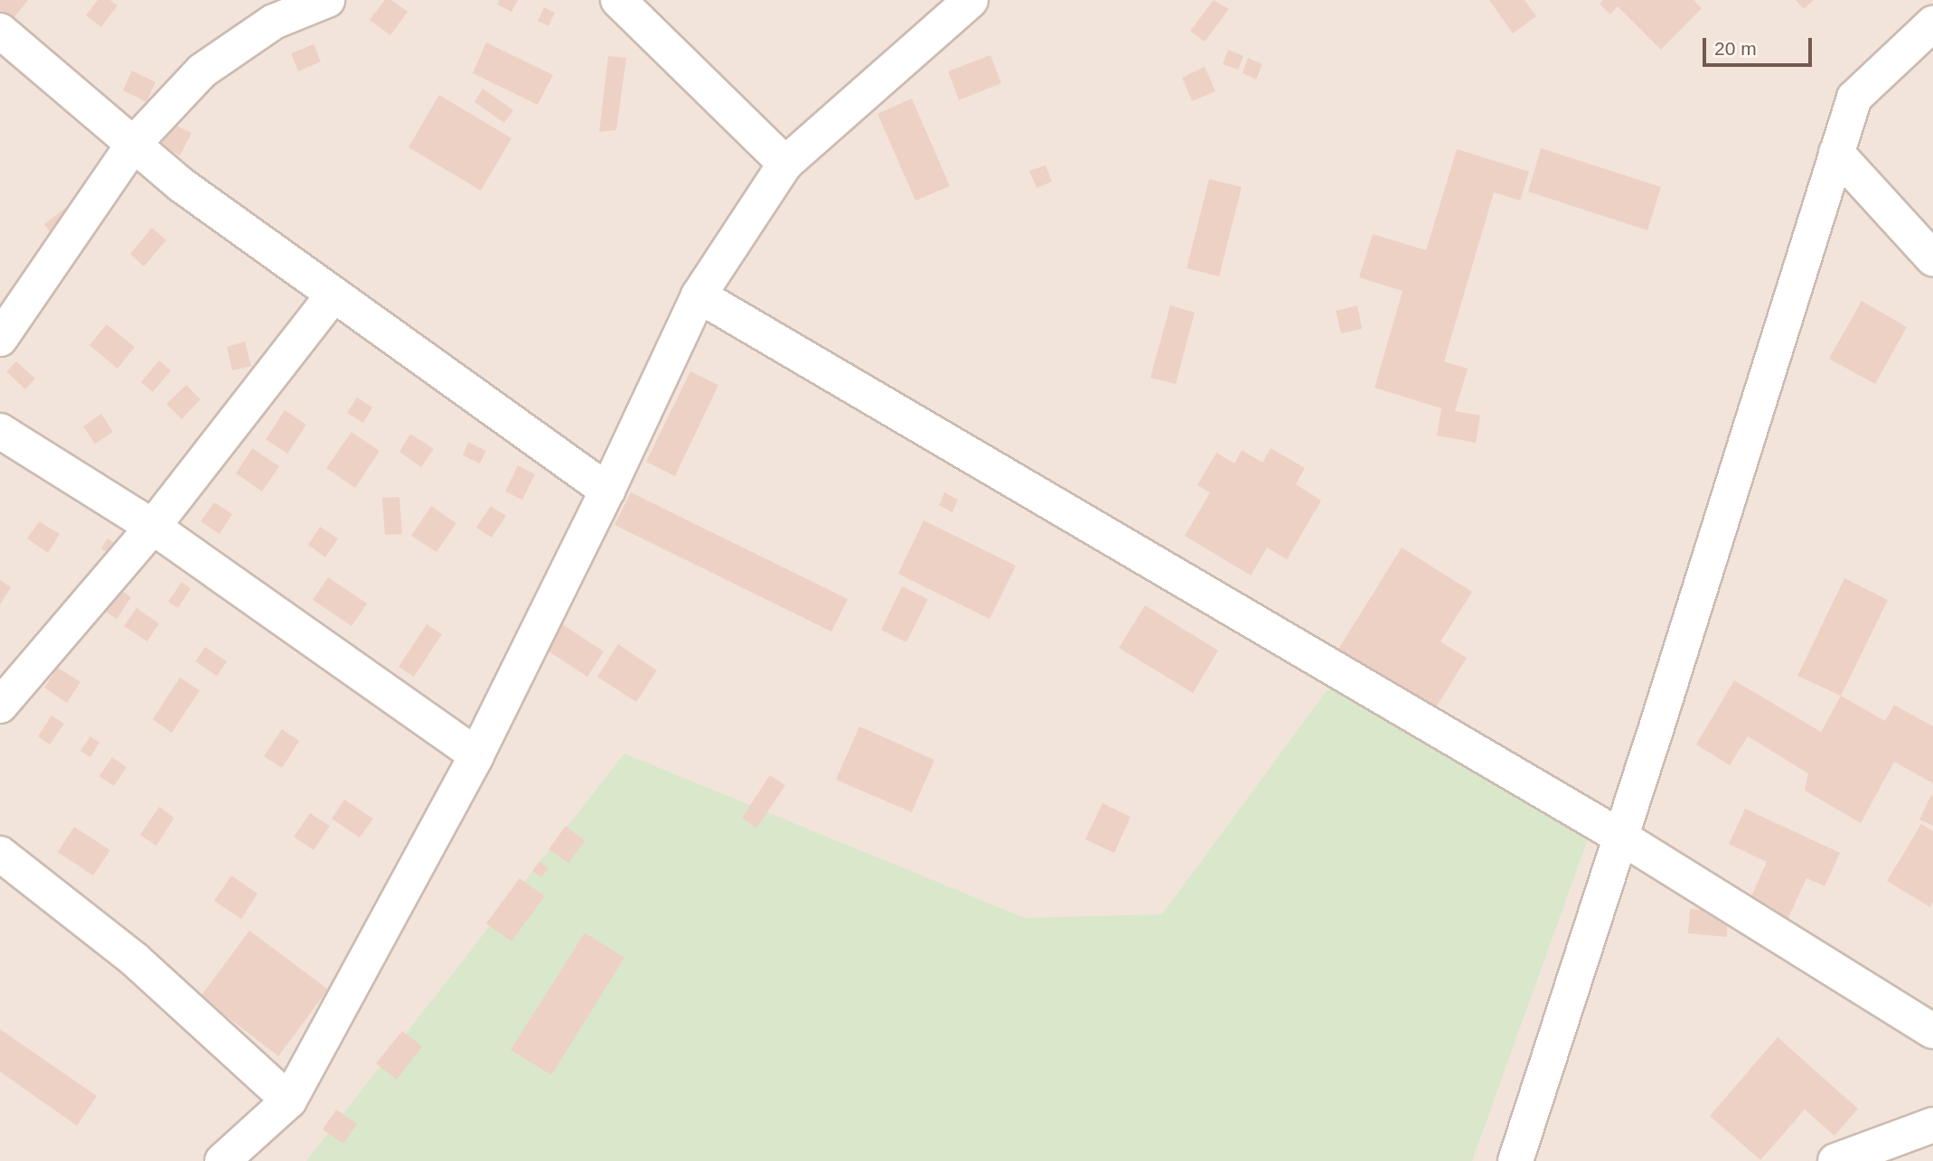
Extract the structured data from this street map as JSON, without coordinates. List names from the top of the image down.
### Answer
{
  "scale_bar": "20 m"
}
